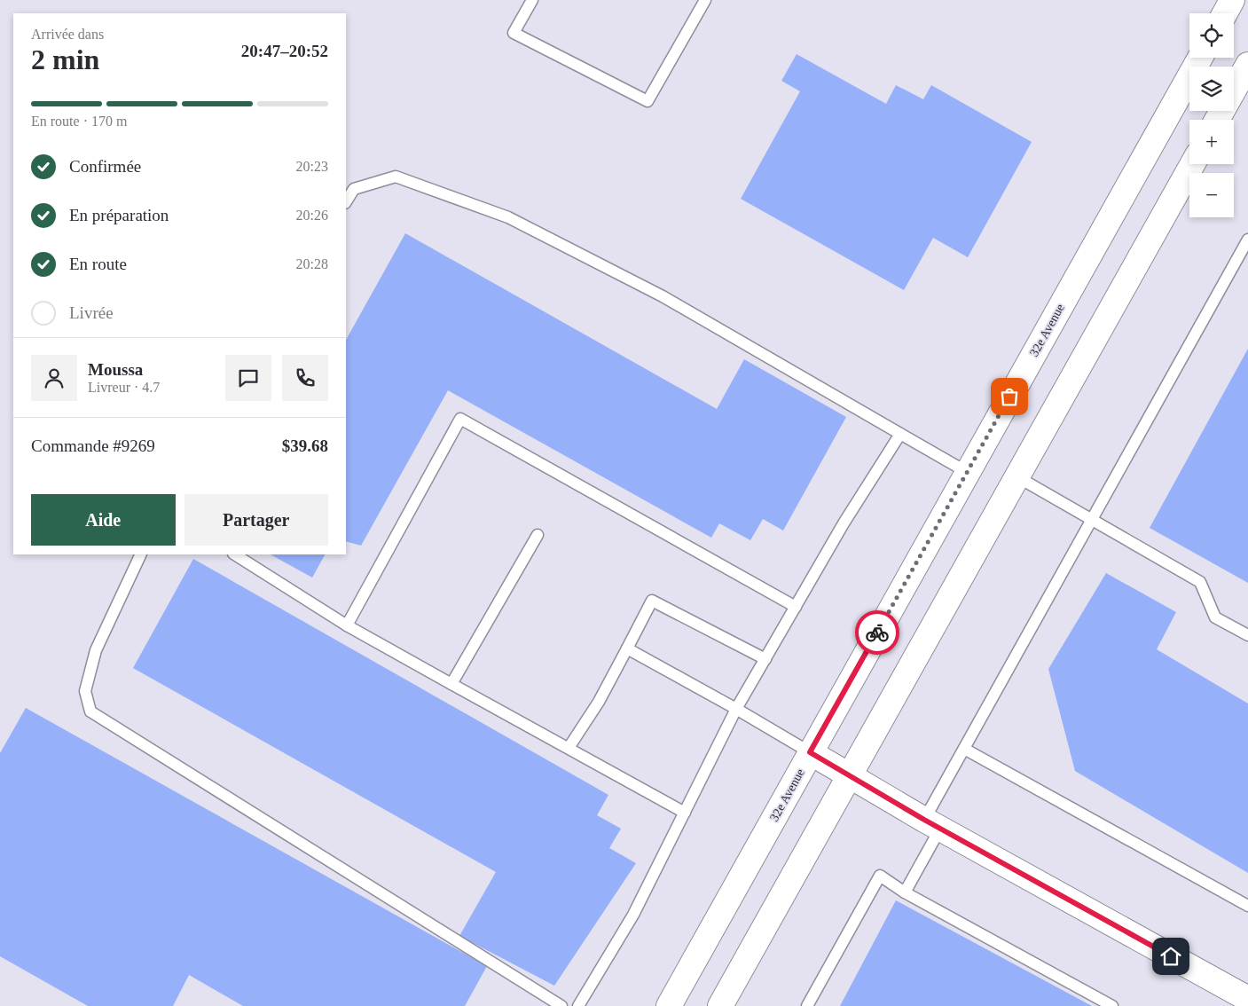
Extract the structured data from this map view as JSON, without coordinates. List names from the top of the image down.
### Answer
{
  "streets": {
    "street": ["32e Avenue"]
  },
  "page": {
    "map_buttons": ["+", "−"],
    "heading": ["2 min", "Arrivée dans", "20:47–20:52"],
    "panel": [
      "Moussa",
      "Livreur · 4.7",
      "Commande #9269",
      "$39.68"
    ],
    "bar": "En route · 170 m",
    "list": [
      ["Confirmée", "20:23"],
      ["En préparation", "20:26"],
      ["En route", "20:28"],
      "Livrée"
    ],
    "buttons": ["Aide", "Partager"]
  }
}
